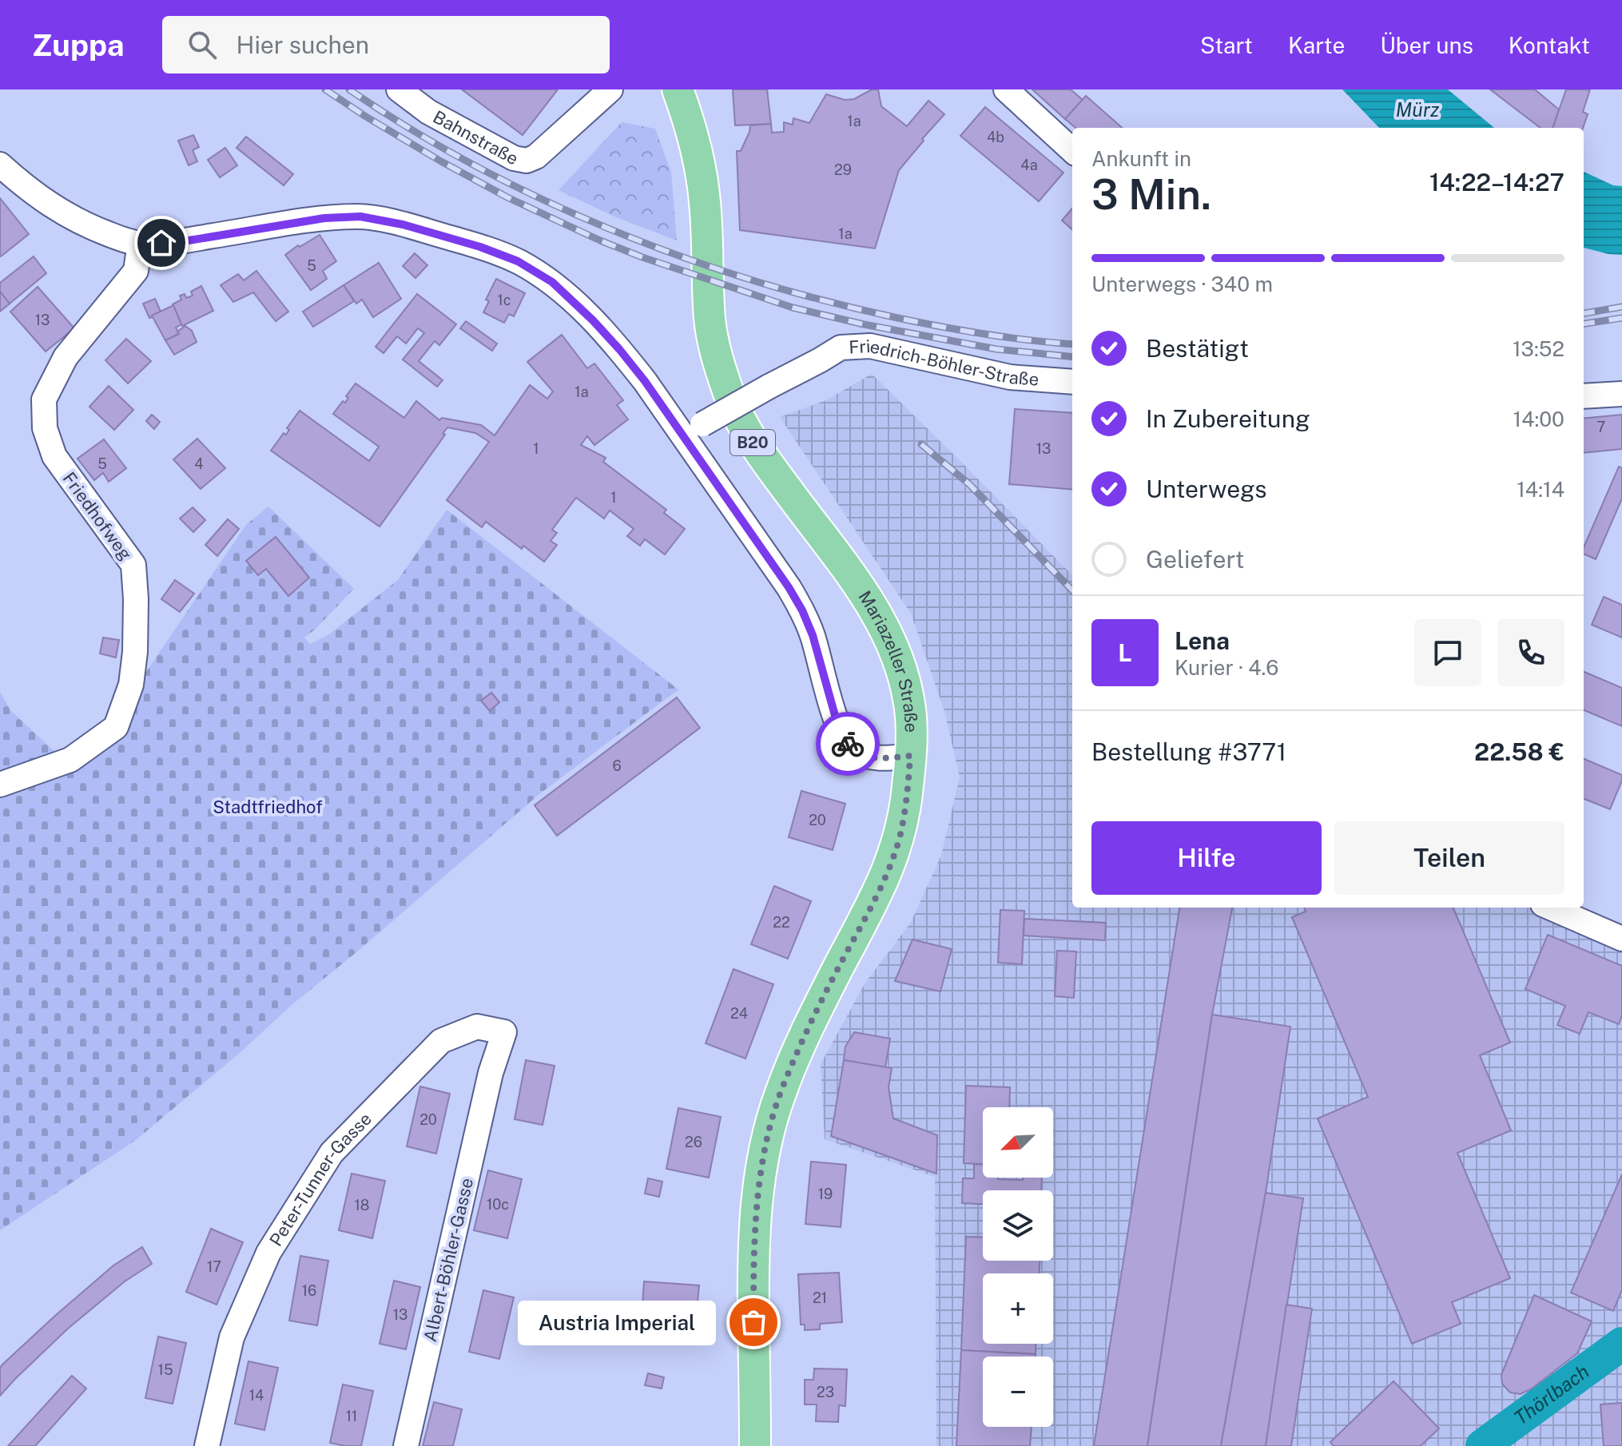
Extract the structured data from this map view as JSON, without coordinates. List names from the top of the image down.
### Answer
{
  "streets": {
    "main road": ["B20", "Mariazeller Straße"],
    "street": [
      "Bahnstraße",
      "Friedrich-Böhler-Straße",
      "Friedhofweg",
      "Peter-Tunner-Gasse",
      "Albert-Böhler-Gasse"
    ]
  },
  "crossings": [
    ["Peter-Tunner-Gasse", "Albert-Böhler-Gasse"]
  ],
  "water": ["Mürz", "Thörlbach"],
  "parks": ["Stadtfriedhof"],
  "places": ["Austria Imperial"],
  "house_numbers": [
    "1a",
    "4b",
    "4a",
    "29",
    "1a",
    "5",
    "1c",
    "13",
    "1a",
    "7",
    "1",
    "13",
    "5",
    "4",
    "1",
    "6",
    "20",
    "22",
    "24",
    "20",
    "26",
    "19",
    "10c",
    "18",
    "17",
    "16",
    "21",
    "13",
    "15",
    "23",
    "14",
    "11"
  ],
  "north": "bottom left",
  "page": {
    "header": "Zuppa",
    "search": "Hier suchen",
    "nav": [
      "Start",
      "Karte",
      "Über uns",
      "Kontakt"
    ],
    "heading": ["3 Min.", "Ankunft in", "14:22–14:27"],
    "panel": [
      "Lena",
      "Kurier · 4.6",
      "Bestellung #3771",
      "22.58 €"
    ],
    "bar": "Unterwegs · 340 m",
    "list": [
      ["Bestätigt", "13:52"],
      ["In Zubereitung", "14:00"],
      ["Unterwegs", "14:14"],
      "Geliefert"
    ],
    "round": "L",
    "buttons": ["Hilfe", "Teilen"],
    "map_buttons": ["+", "−"],
    "bubble": "Austria Imperial"
  }
}
